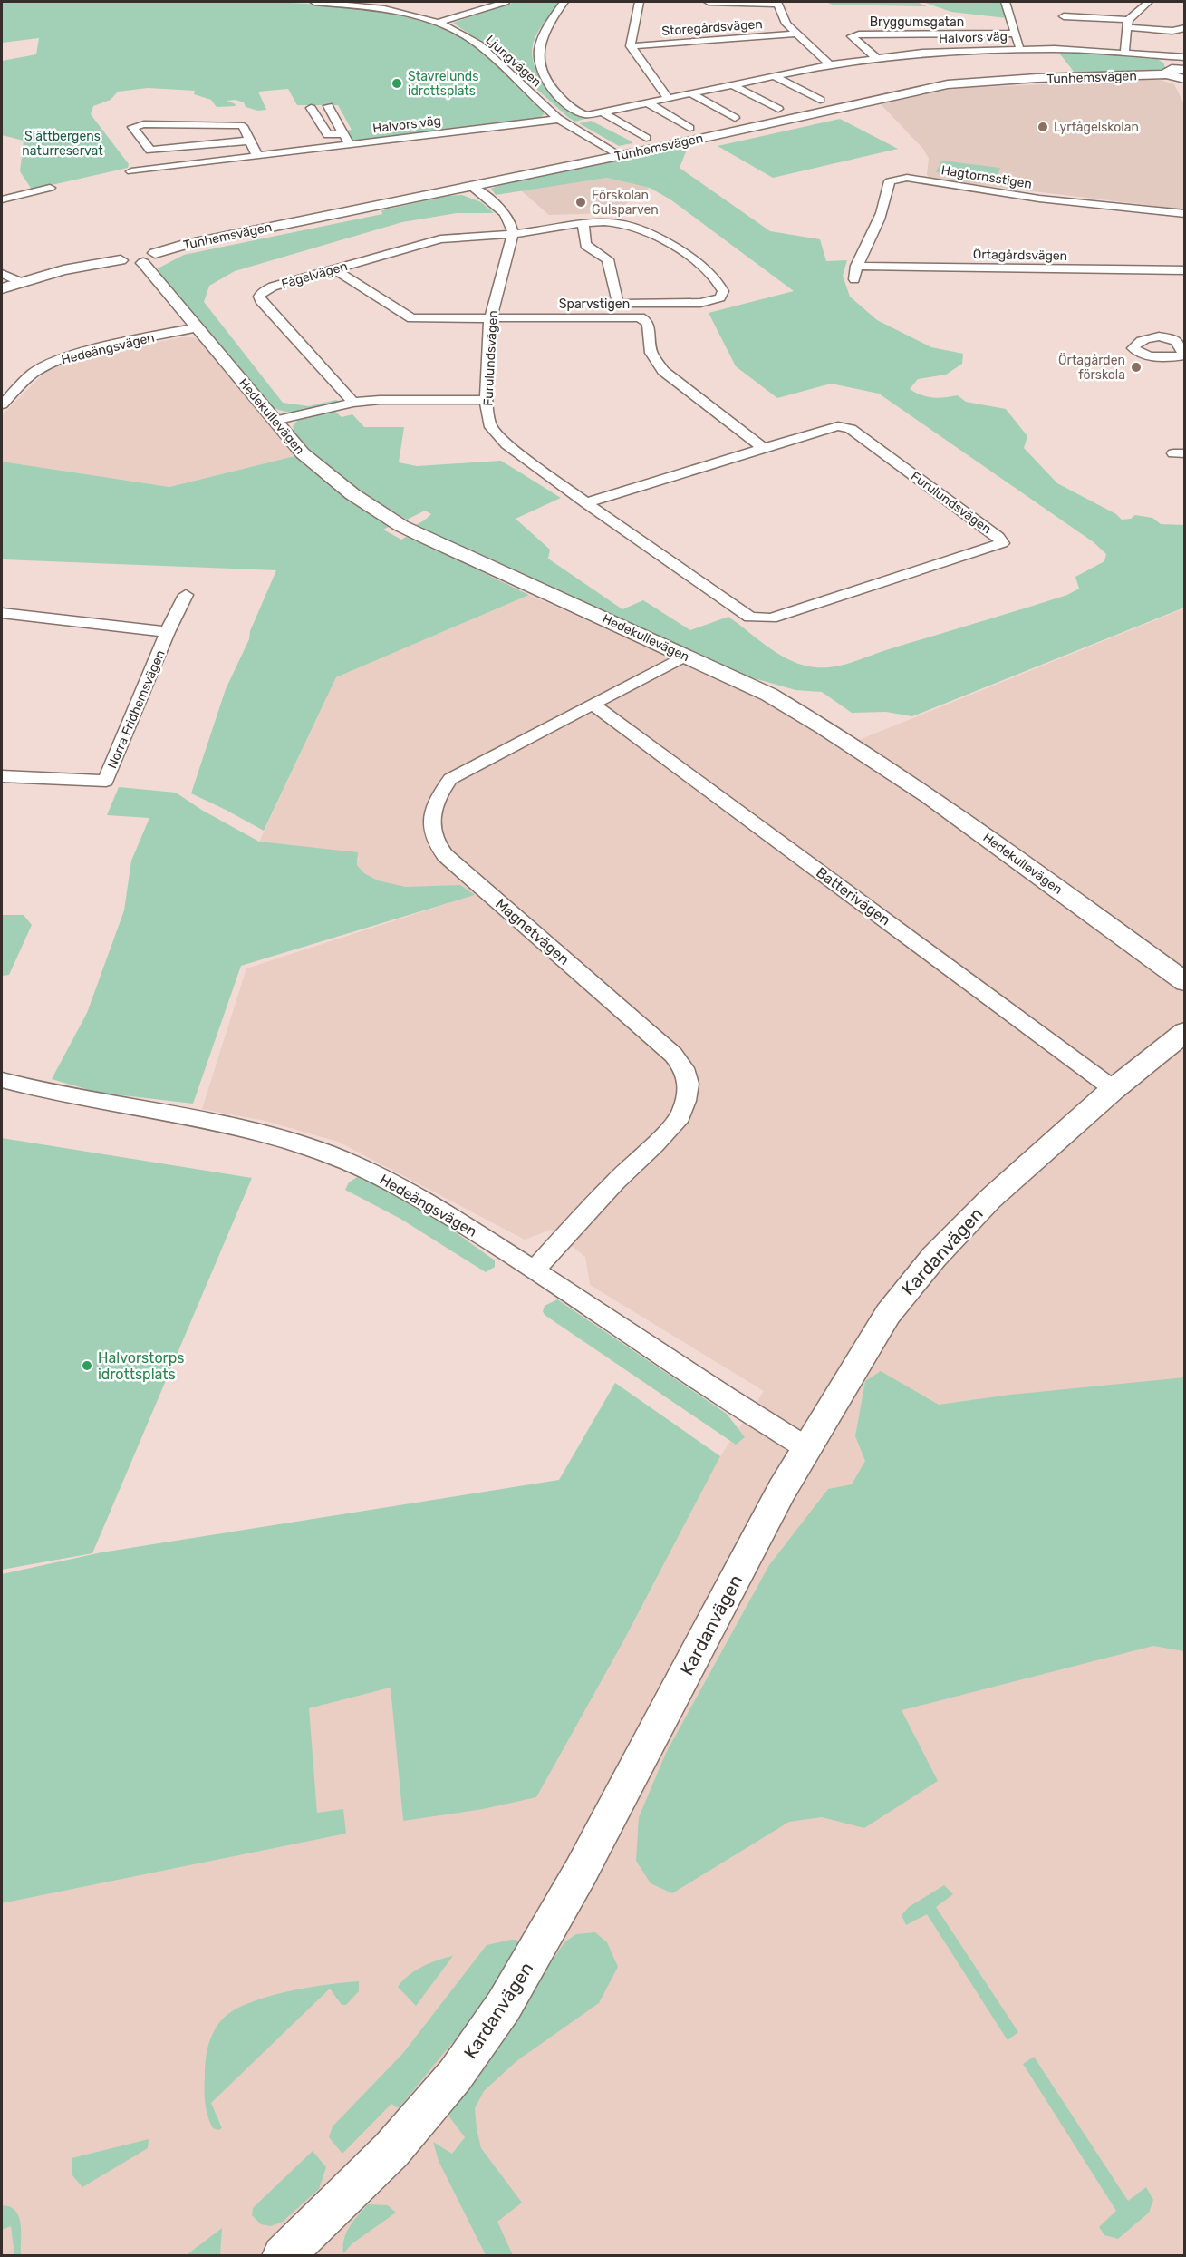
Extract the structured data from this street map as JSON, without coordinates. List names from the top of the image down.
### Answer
{
  "streets": {
    "street": [
      "Bryggumsgatan",
      "Storegårdsvägen",
      "Halvors väg",
      "Ljungvägen",
      "Tunhemsvägen",
      "Hagtornsstigen",
      "Örtagårdsvägen",
      "Fågelvägen",
      "Sparvstigen",
      "Hedeängsvägen",
      "Furulundsvägen",
      "Hedekullevägen",
      "Norra Fridhemsvägen",
      "Batterivägen",
      "Magnetvägen",
      "Kardanvägen"
    ]
  },
  "crossings": [
    ["Bryggumsgatan", "Halvors väg"],
    ["Storegårdsvägen", "Halvors väg"],
    ["Halvors väg", "Ljungvägen"],
    ["Halvors väg", "Tunhemsvägen"],
    ["Ljungvägen", "Tunhemsvägen"],
    ["Tunhemsvägen", "Hedekullevägen"],
    ["Hagtornsstigen", "Örtagårdsvägen"],
    ["Fågelvägen", "Sparvstigen"],
    ["Fågelvägen", "Furulundsvägen"],
    ["Sparvstigen", "Furulundsvägen"],
    ["Hedeängsvägen", "Hedekullevägen"],
    ["Hedeängsvägen", "Magnetvägen"],
    ["Hedeängsvägen", "Kardanvägen"],
    ["Hedekullevägen", "Magnetvägen"],
    ["Batterivägen", "Magnetvägen"],
    ["Batterivägen", "Kardanvägen"]
  ],
  "parks": ["Slättbergens naturreservat"],
  "places": [
    "Stavrelunds idrottsplats",
    "Lyrfågelskolan",
    "Förskolan Gulsparven",
    "Örtagården förskola",
    "Halvorstorps idrottsplats"
  ]
}
